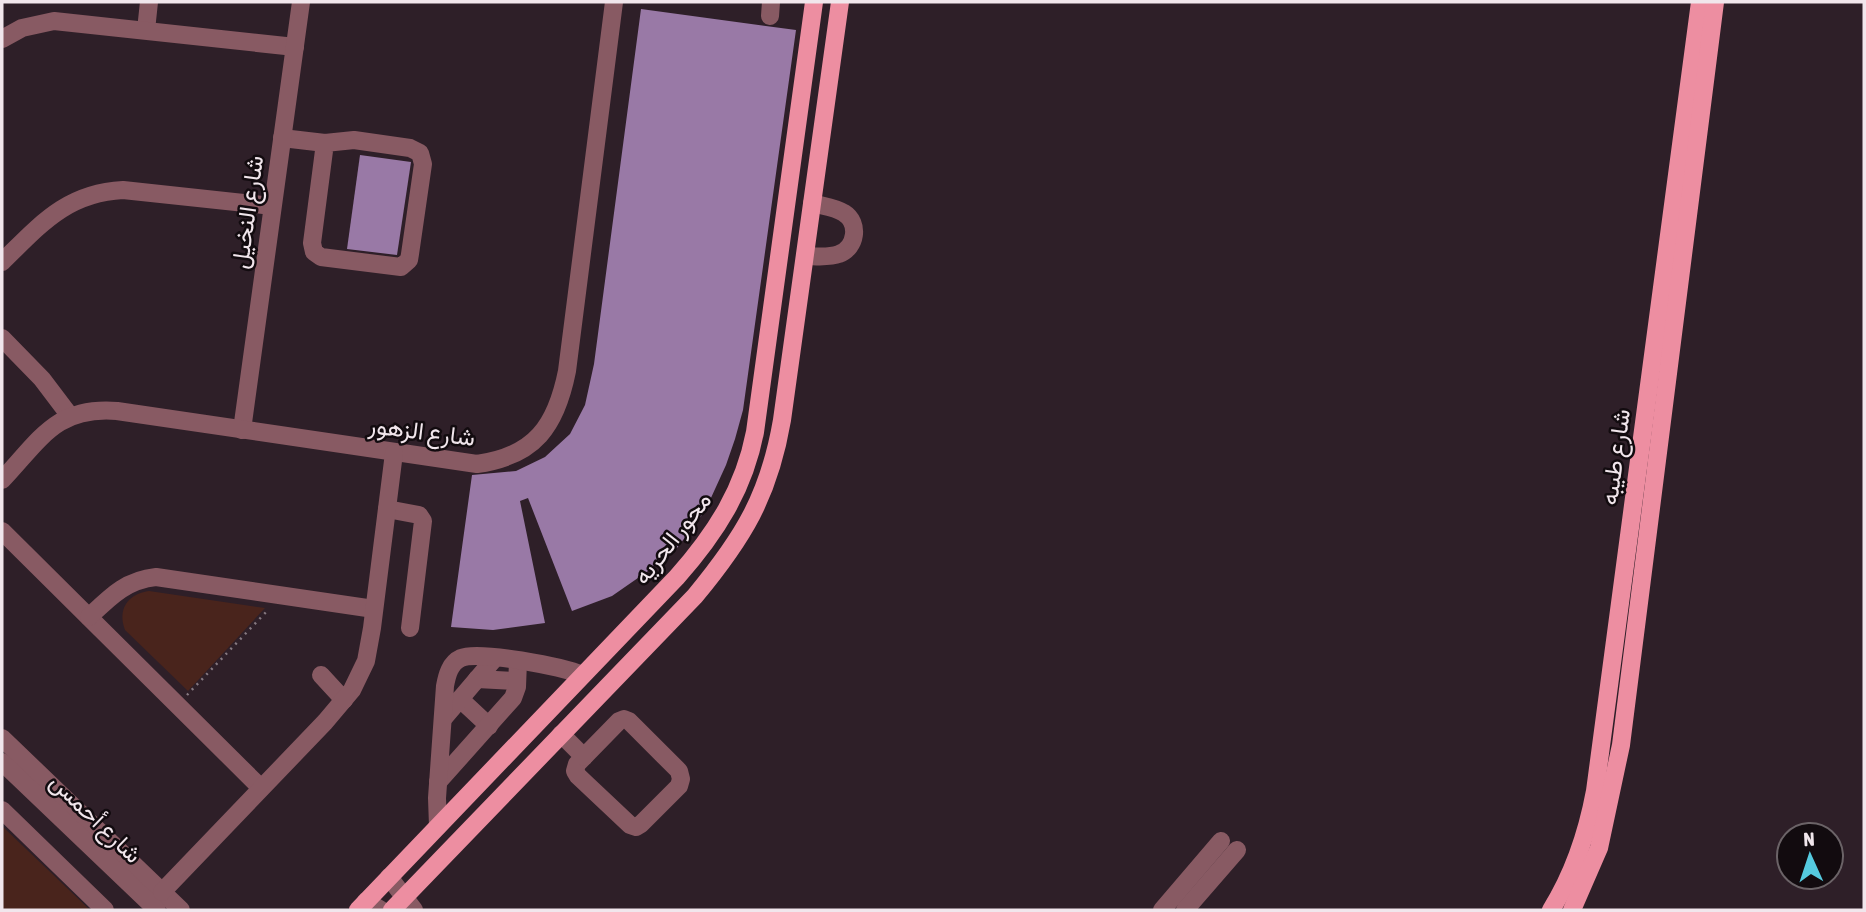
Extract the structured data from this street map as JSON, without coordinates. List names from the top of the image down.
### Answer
{
  "streets": {
    "main road": ["شارع طيبه", "محور الحريه"],
    "street": ["شارع النخيل", "شارع الزهور", "شارع أحمس"]
  },
  "crossings": [
    ["شارع النخيل", "شارع الزهور"]
  ],
  "north": "top"
}
